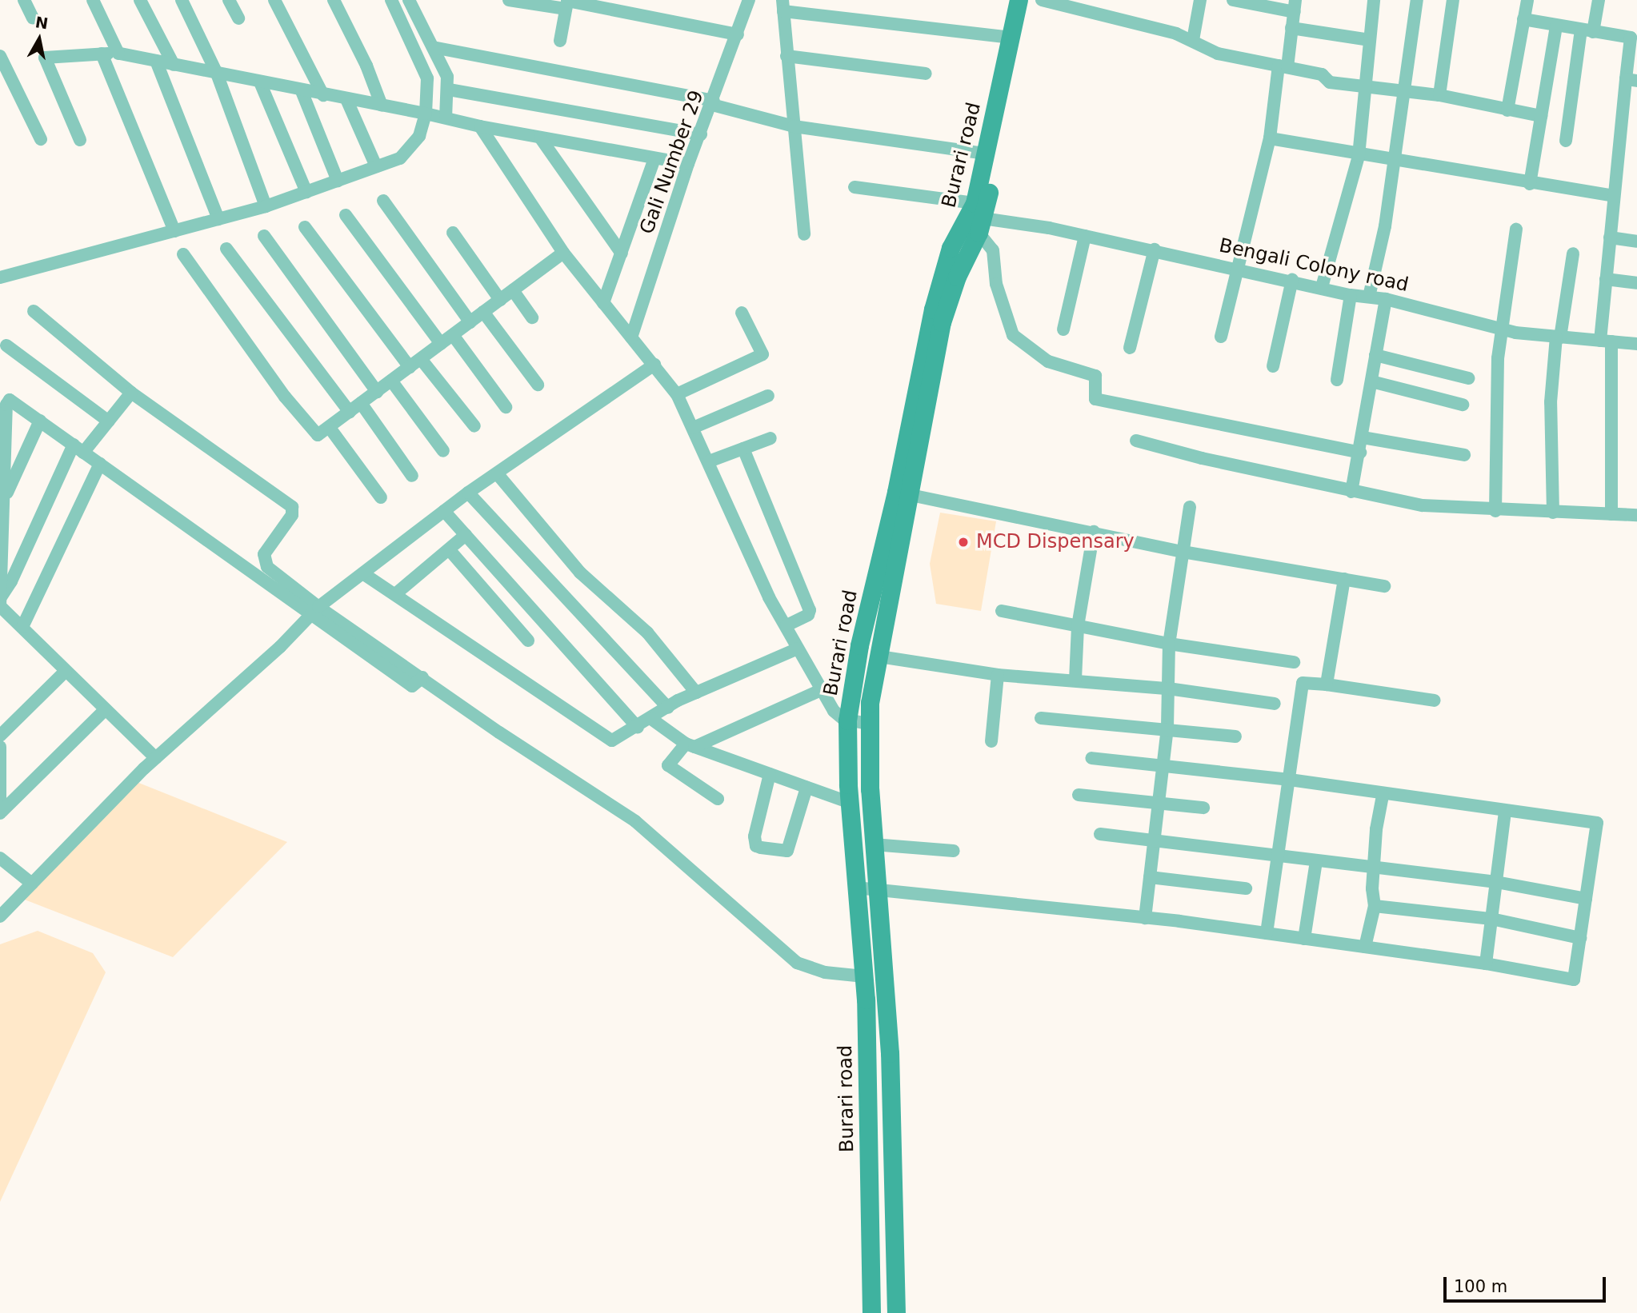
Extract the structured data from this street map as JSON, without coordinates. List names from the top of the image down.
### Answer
{
  "streets": {
    "main road": ["Burari road"],
    "street": ["Gali Number 29", "Bengali Colony road"]
  },
  "crossings": [
    ["Burari road", "Bengali Colony road"]
  ],
  "places": ["MCD Dispensary"],
  "scale_bar": "100 m",
  "north": "top"
}
